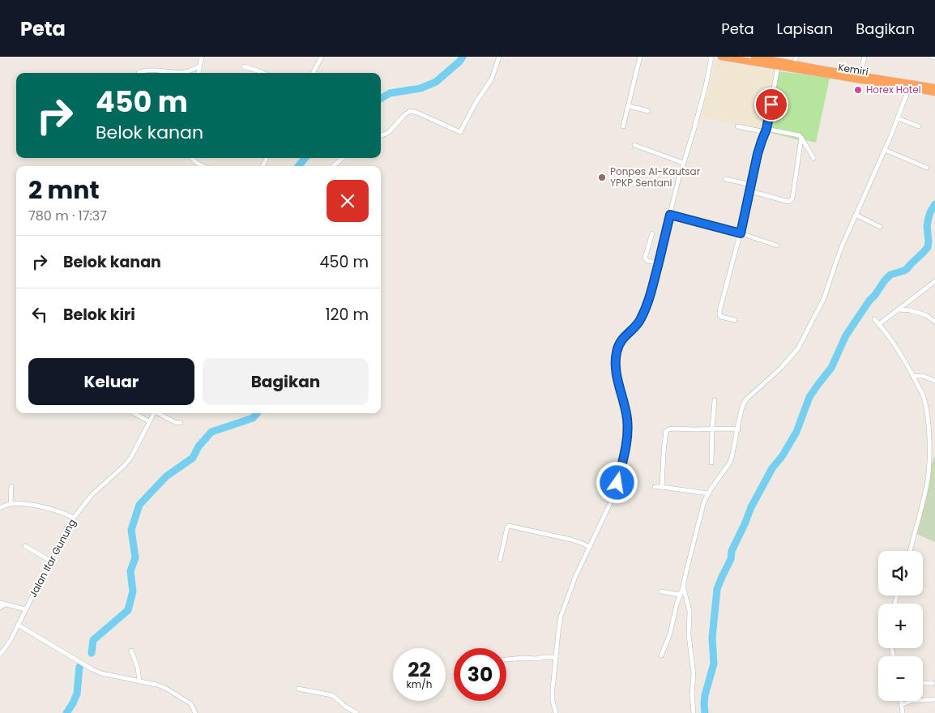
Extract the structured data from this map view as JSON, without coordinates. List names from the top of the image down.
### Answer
{
  "streets": {
    "highway": ["Kemiri"],
    "street": ["Jalan Ifar Gunung"]
  },
  "places": ["Horex Hotel", "Ponpes Al-Kautsar YPKP Sentani"],
  "page": {
    "header": "Peta",
    "nav": ["Peta", "Lapisan", "Bagikan"],
    "turn": ["450 m", "Belok kanan"],
    "heading": ["2 mnt", "780 m · 17:37"],
    "list": [
      {
        "name": "Belok kanan",
        "value": "450 m"
      },
      {
        "name": "Belok kiri",
        "value": "120 m"
      }
    ],
    "buttons": ["Keluar", "Bagikan"],
    "map_buttons": ["+", "−"],
    "speed": "22 km/h",
    "limit": "30"
  }
}
